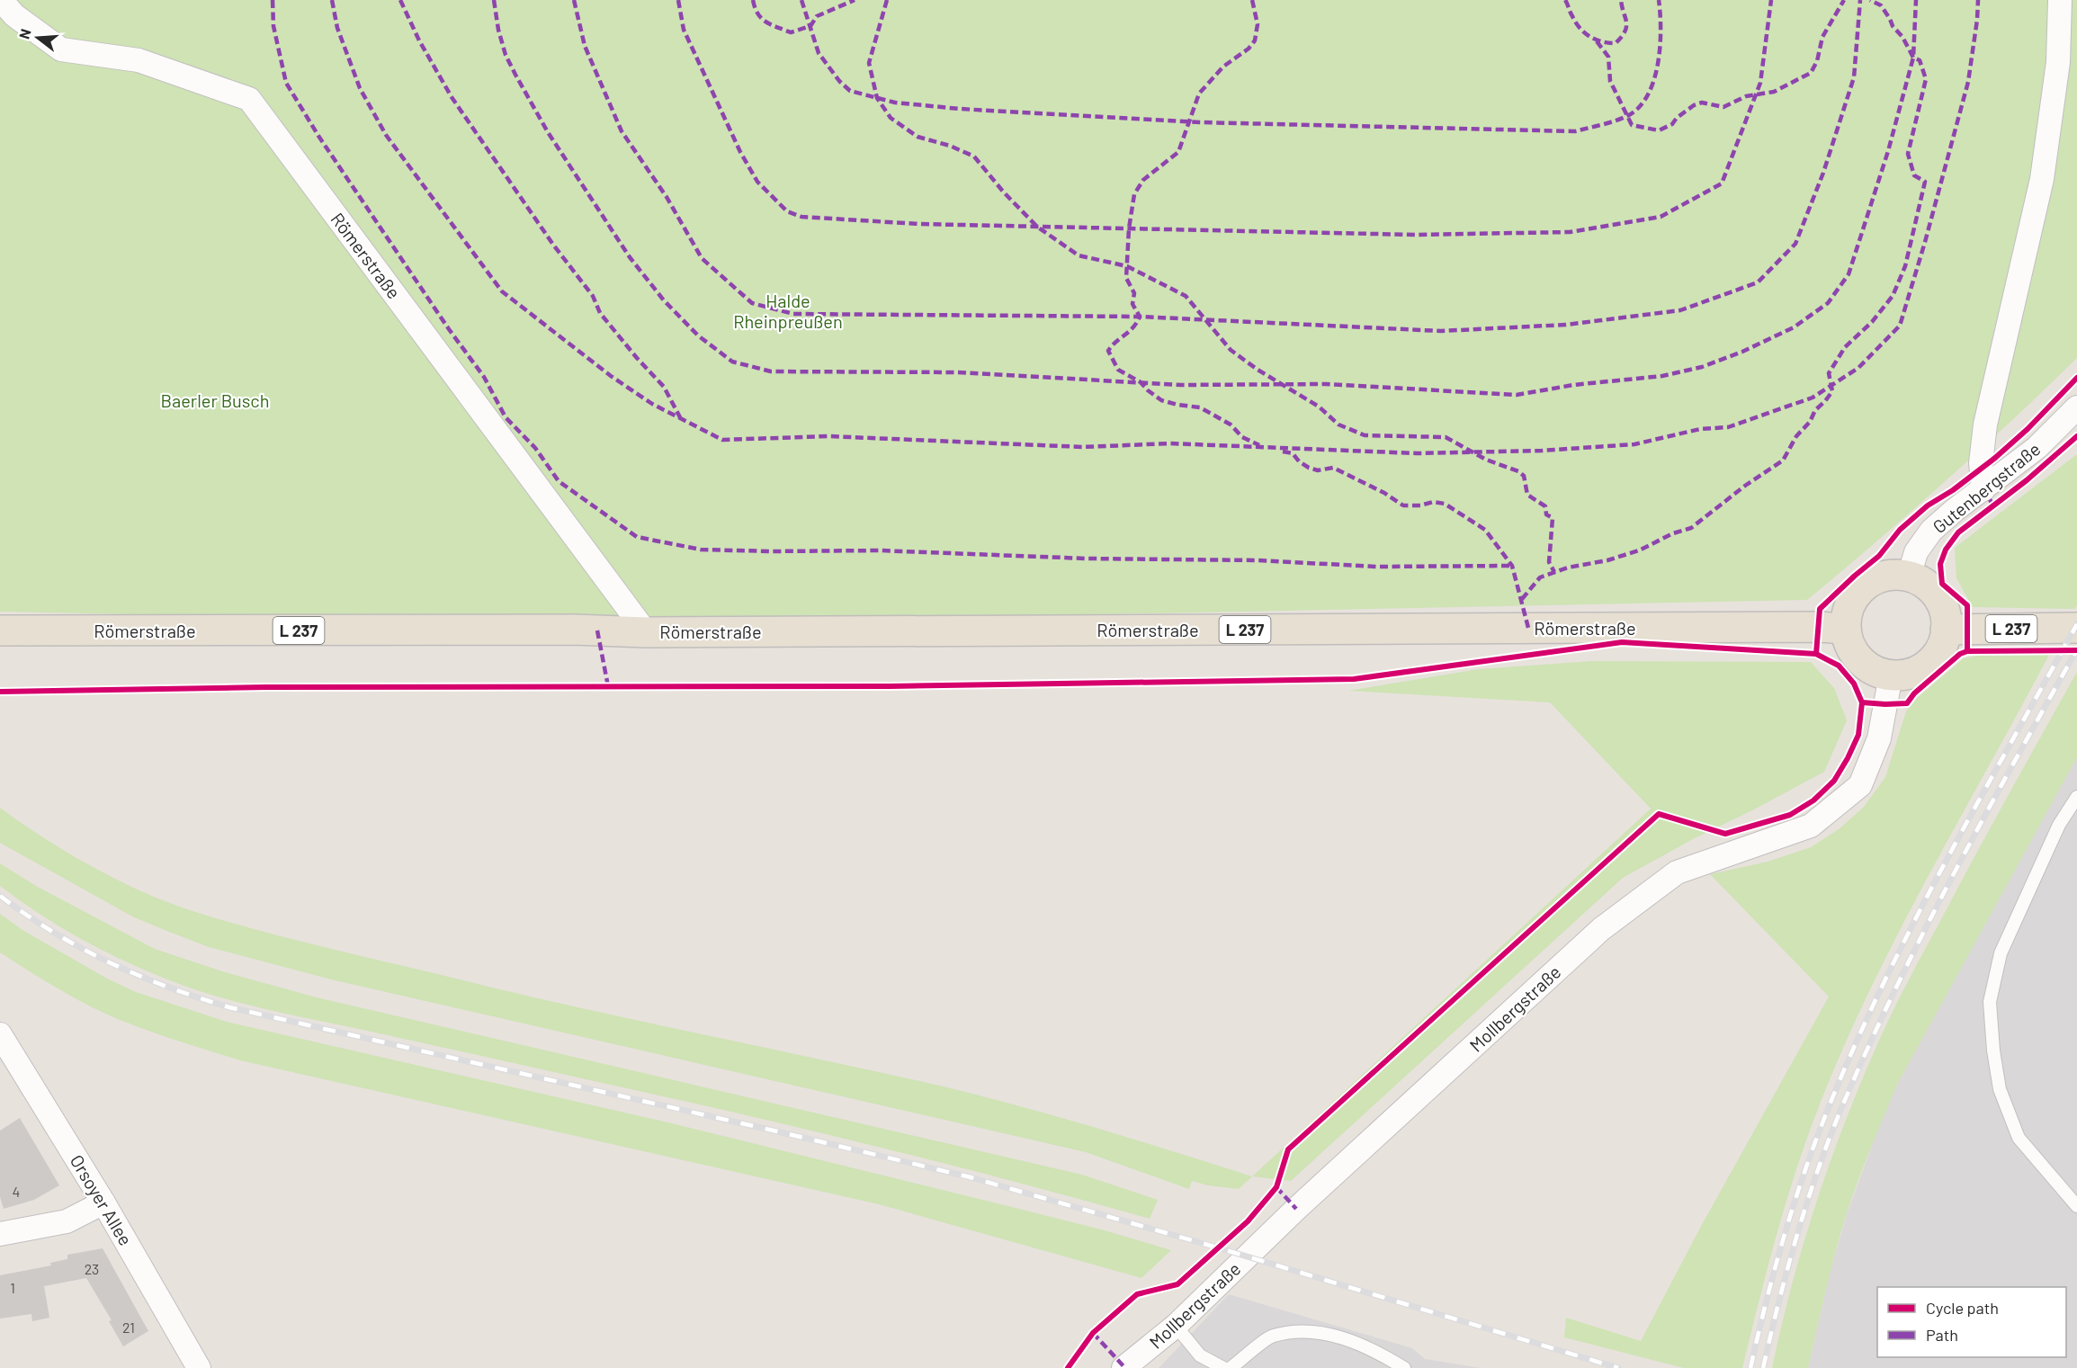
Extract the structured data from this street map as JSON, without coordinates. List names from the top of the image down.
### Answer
{
  "streets": {
    "main road": ["Römerstraße", "L 237"],
    "street": ["Gutenbergstraße", "Mollbergstraße", "Orsoyer Allee"]
  },
  "crossings": [
    ["Römerstraße", "Gutenbergstraße"],
    ["Römerstraße", "L 237"],
    ["Römerstraße", "Mollbergstraße"],
    ["Gutenbergstraße", "L 237"],
    ["Gutenbergstraße", "Mollbergstraße"],
    ["L 237", "Mollbergstraße"]
  ],
  "parks": ["Halde Rheinpreußen", "Baerler Busch"],
  "house_numbers": [
    "4",
    "23",
    "1",
    "21"
  ],
  "legend": ["Cycle path", "Path"],
  "north": "left"
}
